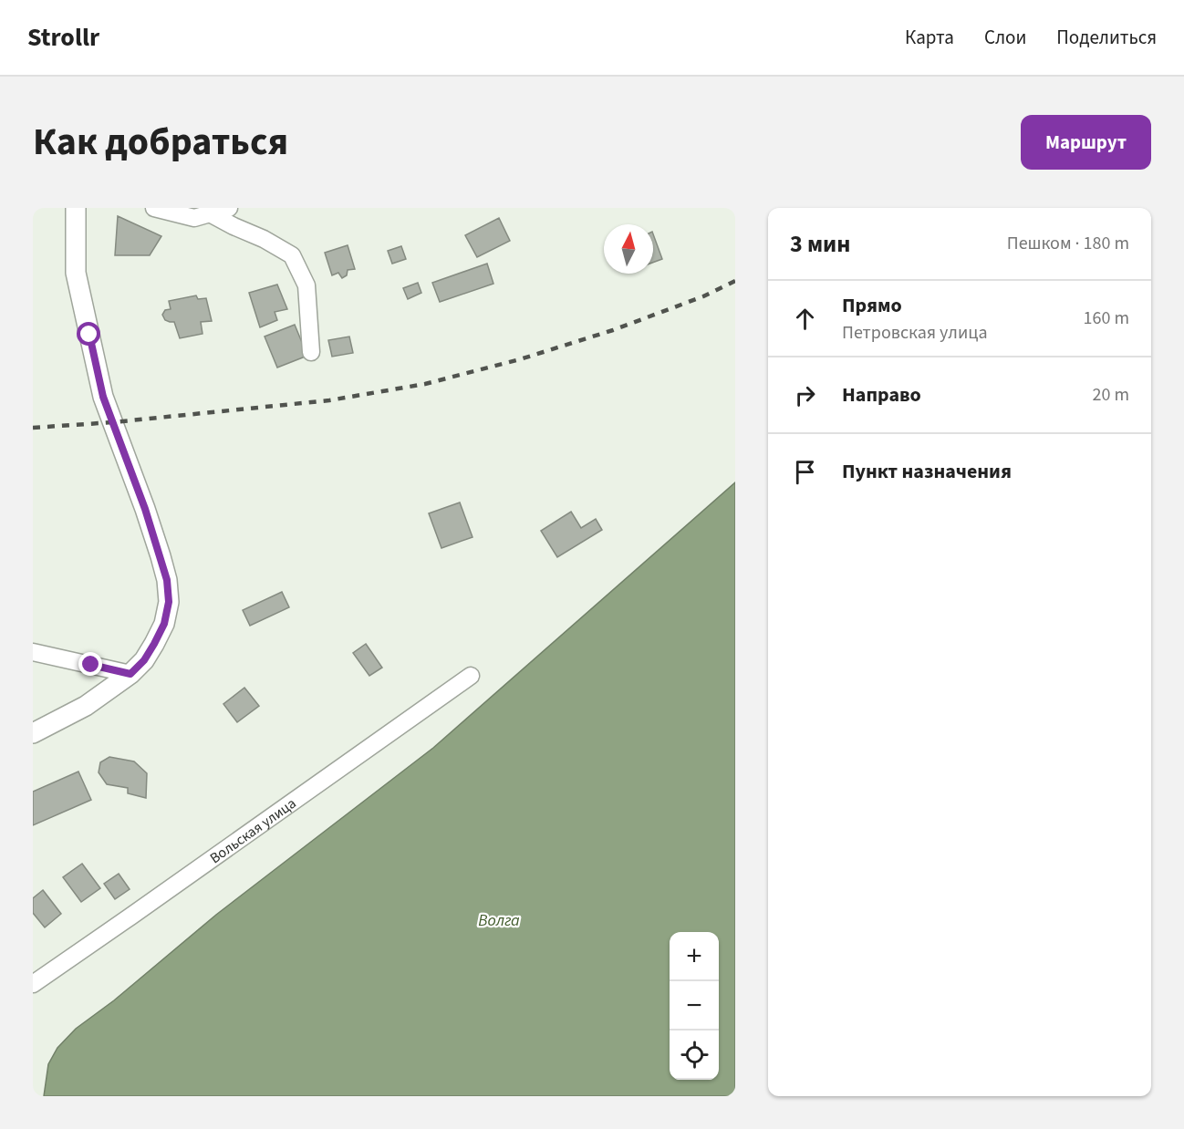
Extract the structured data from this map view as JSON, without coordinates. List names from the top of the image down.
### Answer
{
  "streets": {
    "street": ["Вольская улица"]
  },
  "water": ["Волга"],
  "north": "top",
  "page": {
    "header": "Strollr",
    "nav": ["Карта", "Слои", "Поделиться"],
    "title": "Как добраться",
    "buttons": "Маршрут",
    "heading": ["3 мин", "Пешком · 180 m"],
    "list": [
      ["Прямо", "Петровская улица", "160 m"],
      ["Направо", "20 m"],
      "Пункт назначения"
    ],
    "map_buttons": ["+", "−"]
  }
}
